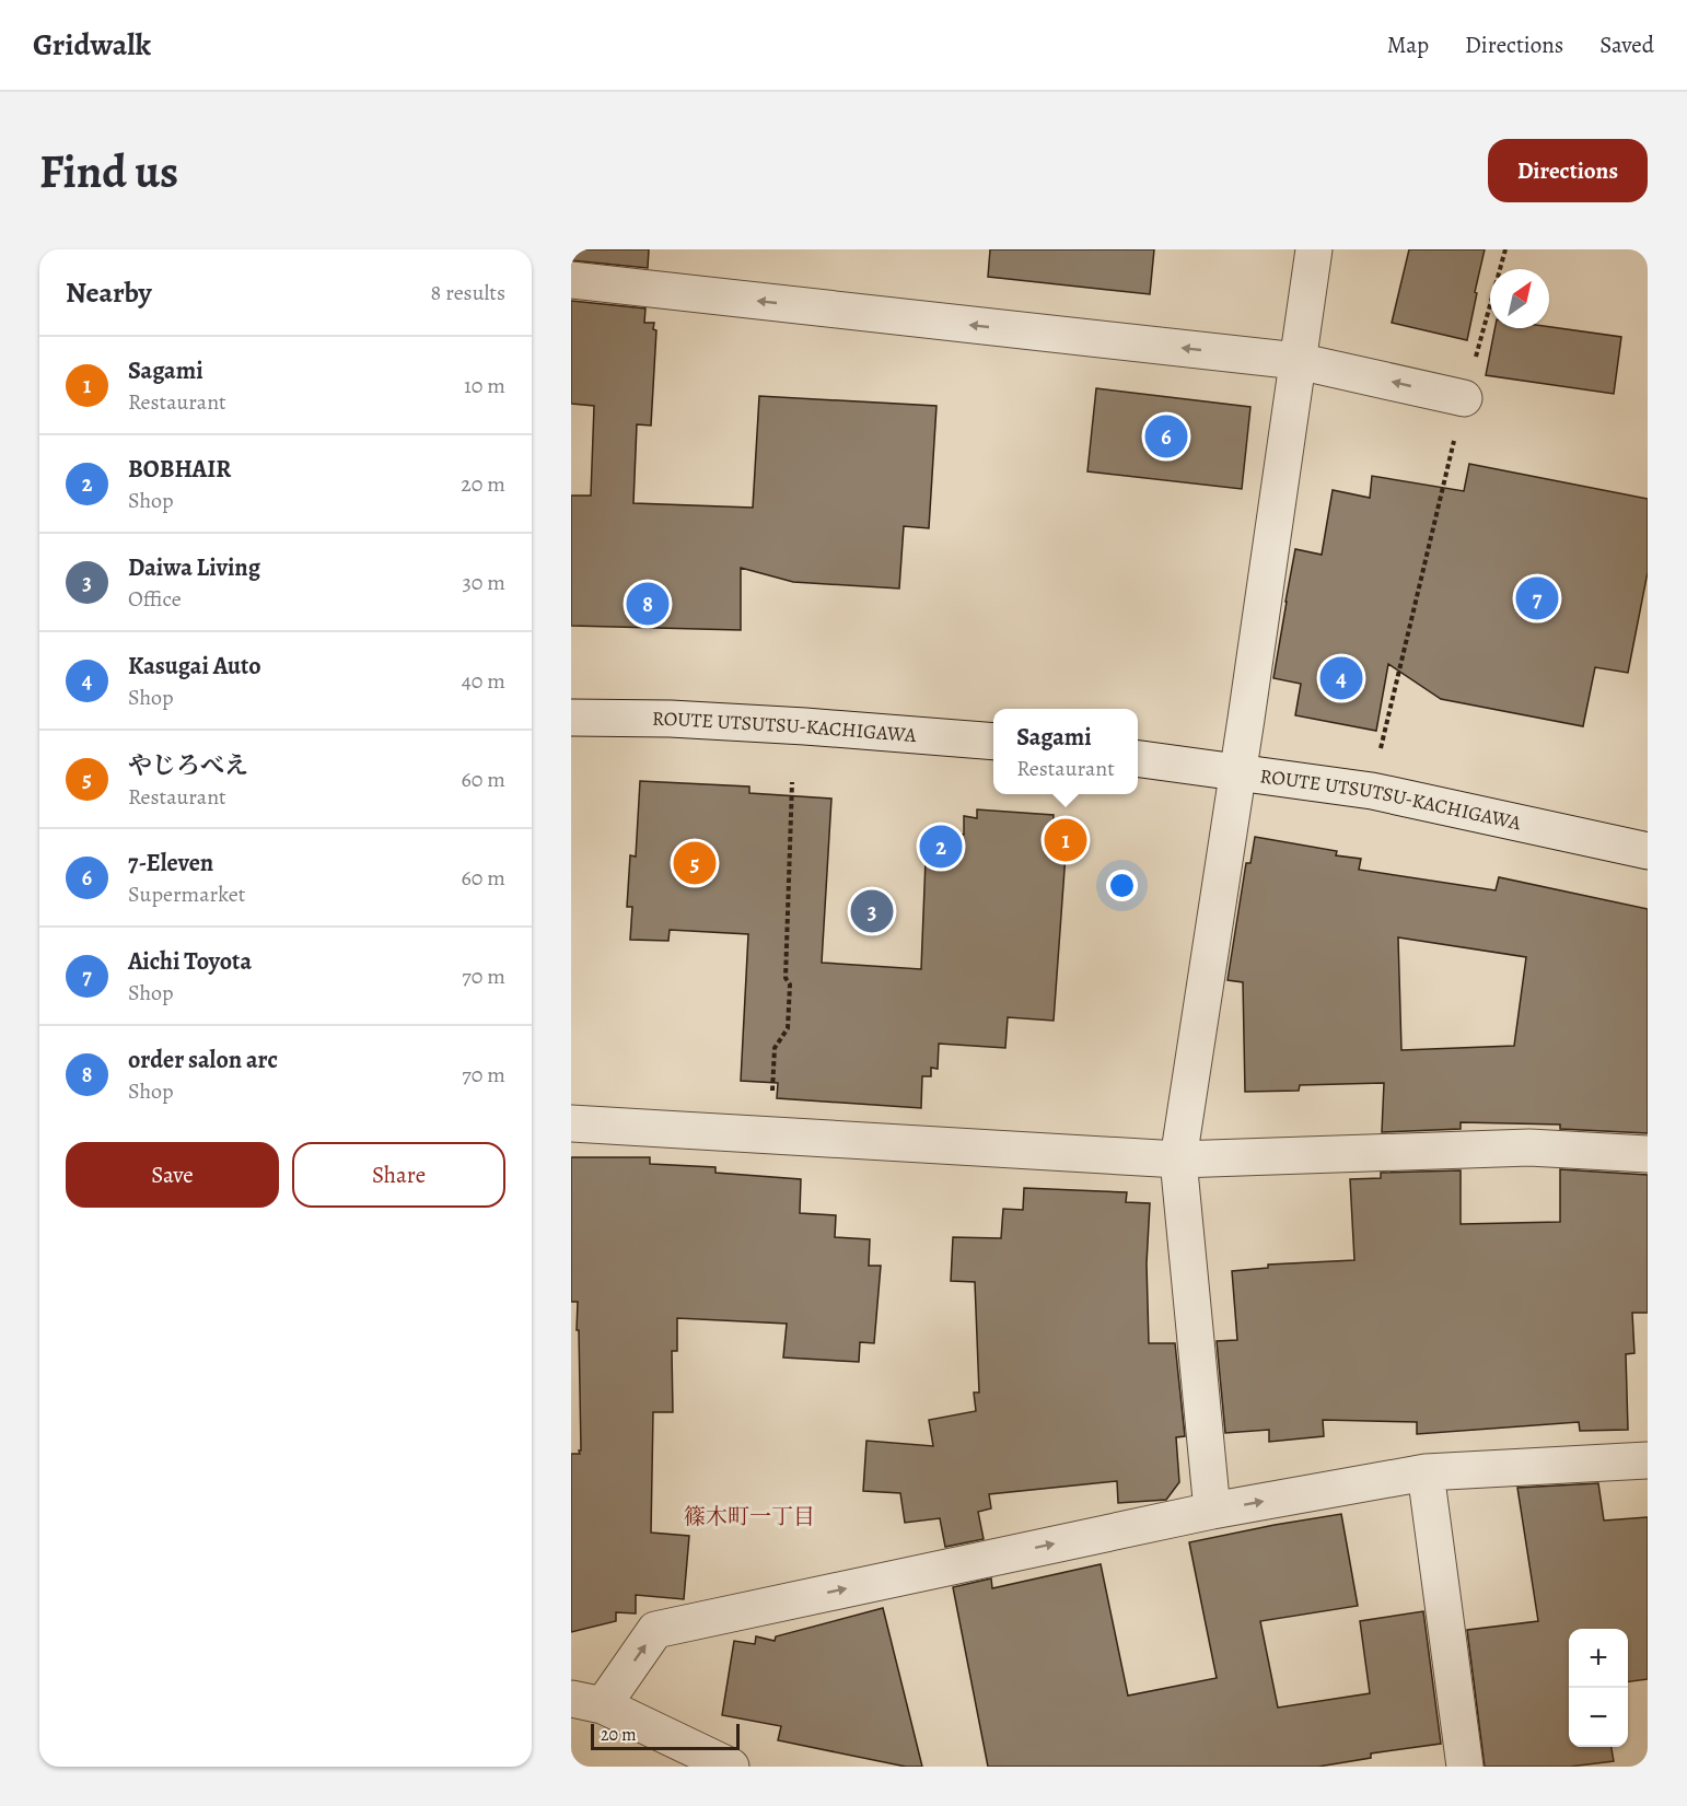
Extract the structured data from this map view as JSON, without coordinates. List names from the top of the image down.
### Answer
{
  "streets": {
    "street": ["ROUTE UTSUTSU-KACHIGAWA"]
  },
  "districts": ["篠木町一丁目"],
  "scale_bar": "20 m",
  "north": "top right",
  "page": {
    "header": "Gridwalk",
    "nav": ["Map", "Directions", "Saved"],
    "buttons": [
      "Directions",
      ["Save", "Share"]
    ],
    "title": "Find us",
    "heading": ["Nearby", "8 results"],
    "list": [
      {
        "mark": "1",
        "name": "Sagami",
        "note": "Restaurant",
        "value": "10 m"
      },
      {
        "mark": "2",
        "name": "BOBHAIR",
        "note": "Shop",
        "value": "20 m"
      },
      {
        "mark": "3",
        "name": "Daiwa Living",
        "note": "Office",
        "value": "30 m"
      },
      {
        "mark": "4",
        "name": "Kasugai Auto",
        "note": "Shop",
        "value": "40 m"
      },
      {
        "mark": "5",
        "name": "やじろべえ",
        "note": "Restaurant",
        "value": "60 m"
      },
      {
        "mark": "6",
        "name": "7-Eleven",
        "note": "Supermarket",
        "value": "60 m"
      },
      {
        "mark": "7",
        "name": "Aichi Toyota",
        "note": "Shop",
        "value": "70 m"
      },
      {
        "mark": "8",
        "name": "order salon arc",
        "note": "Shop",
        "value": "70 m"
      }
    ],
    "pins": [
      "6",
      "7",
      "8",
      "4",
      "1",
      "2",
      "5",
      "3"
    ],
    "popup": ["Sagami", "Restaurant"],
    "map_buttons": ["+", "−"],
    "scale": "20 m"
  }
}
